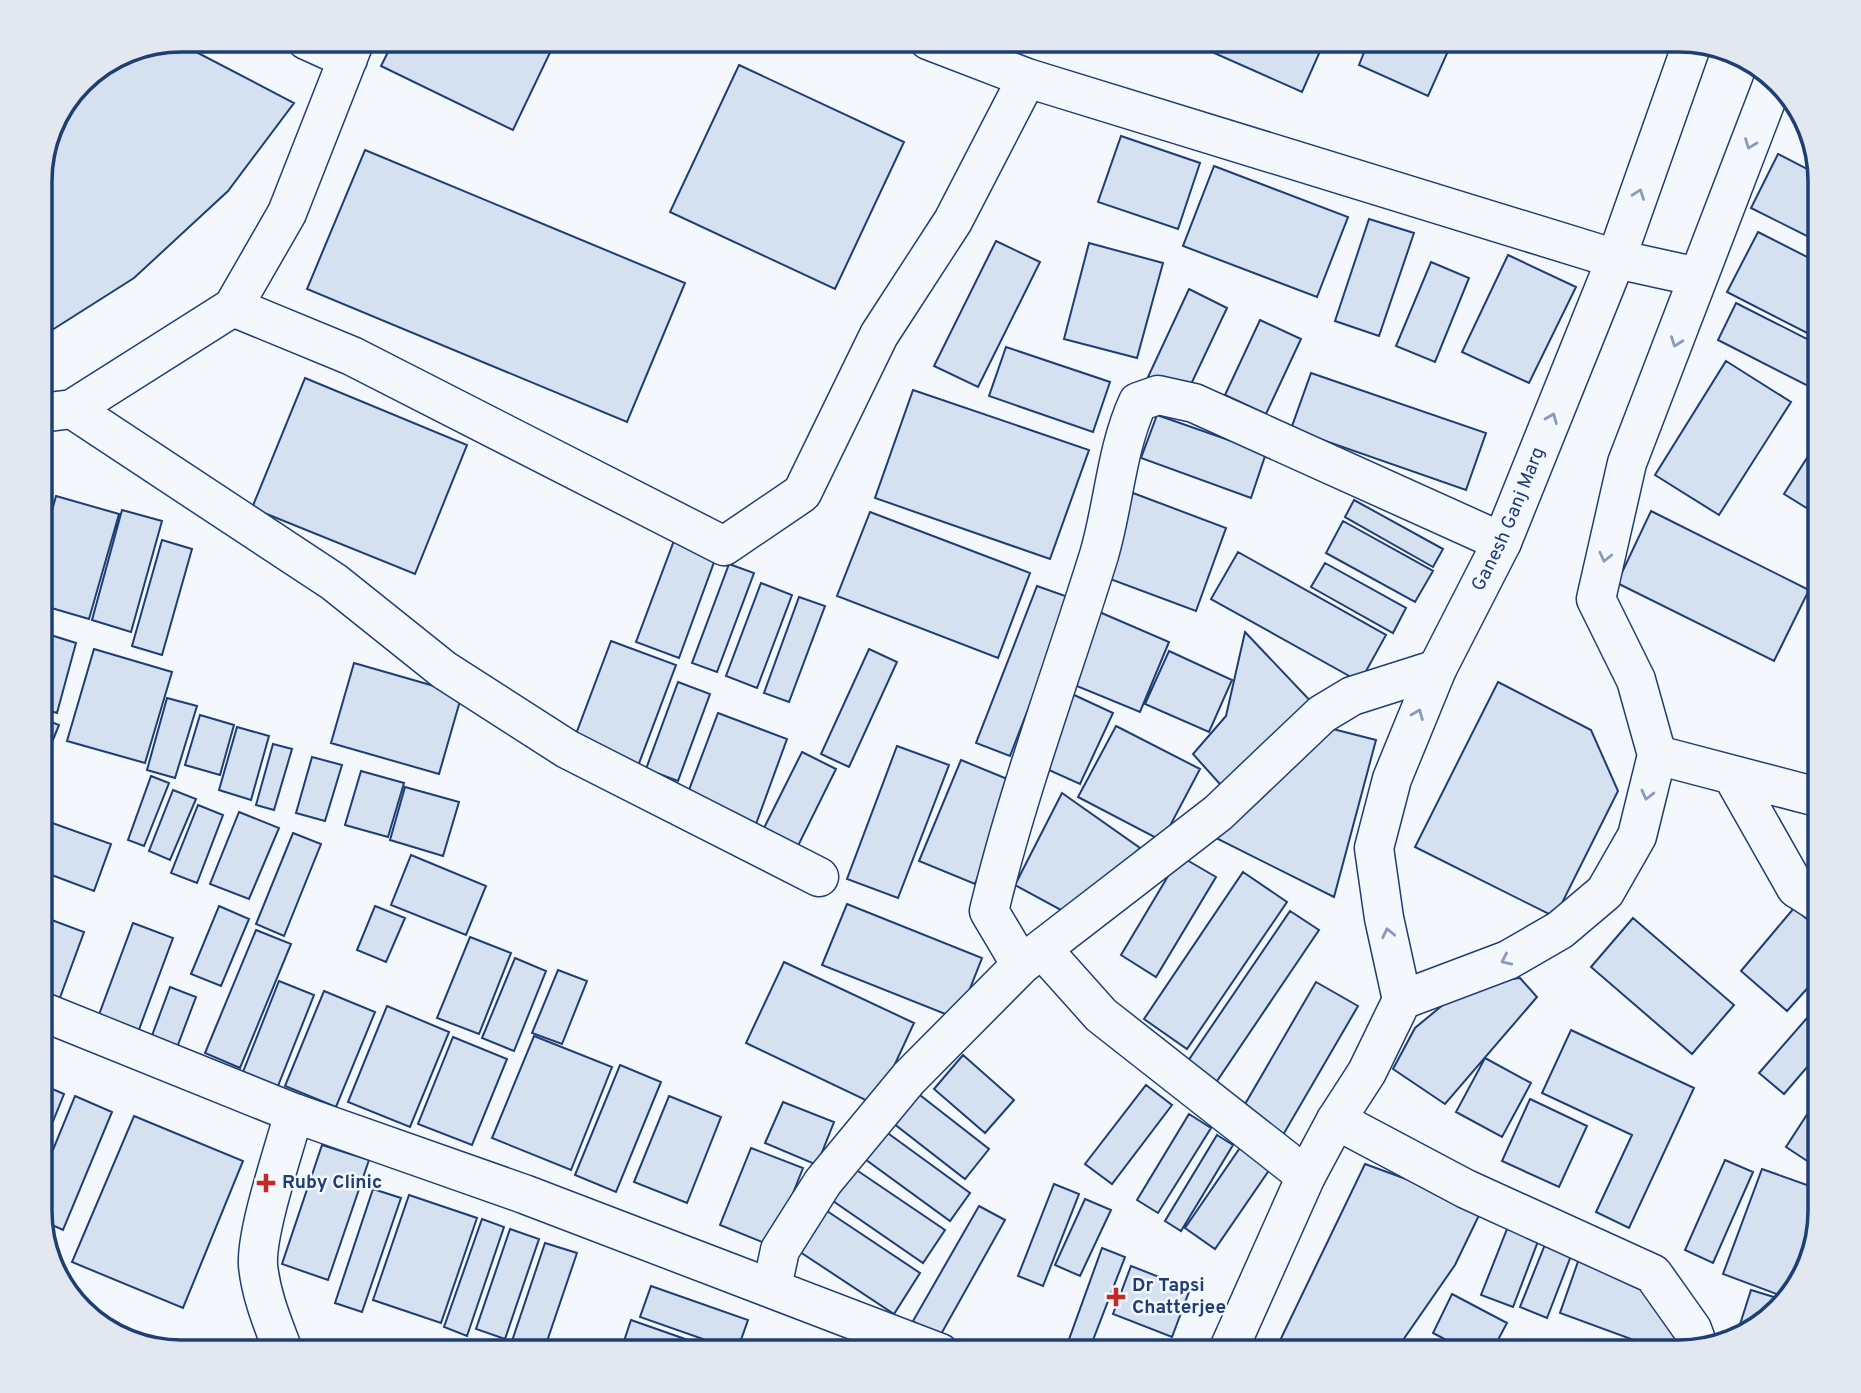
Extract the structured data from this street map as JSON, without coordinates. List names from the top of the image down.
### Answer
{
  "streets": {
    "street": ["Ganesh Ganj Marg"]
  },
  "places": {
    "health": ["Ruby Clinic", "Dr Tapsi Chatterjee"]
  }
}
